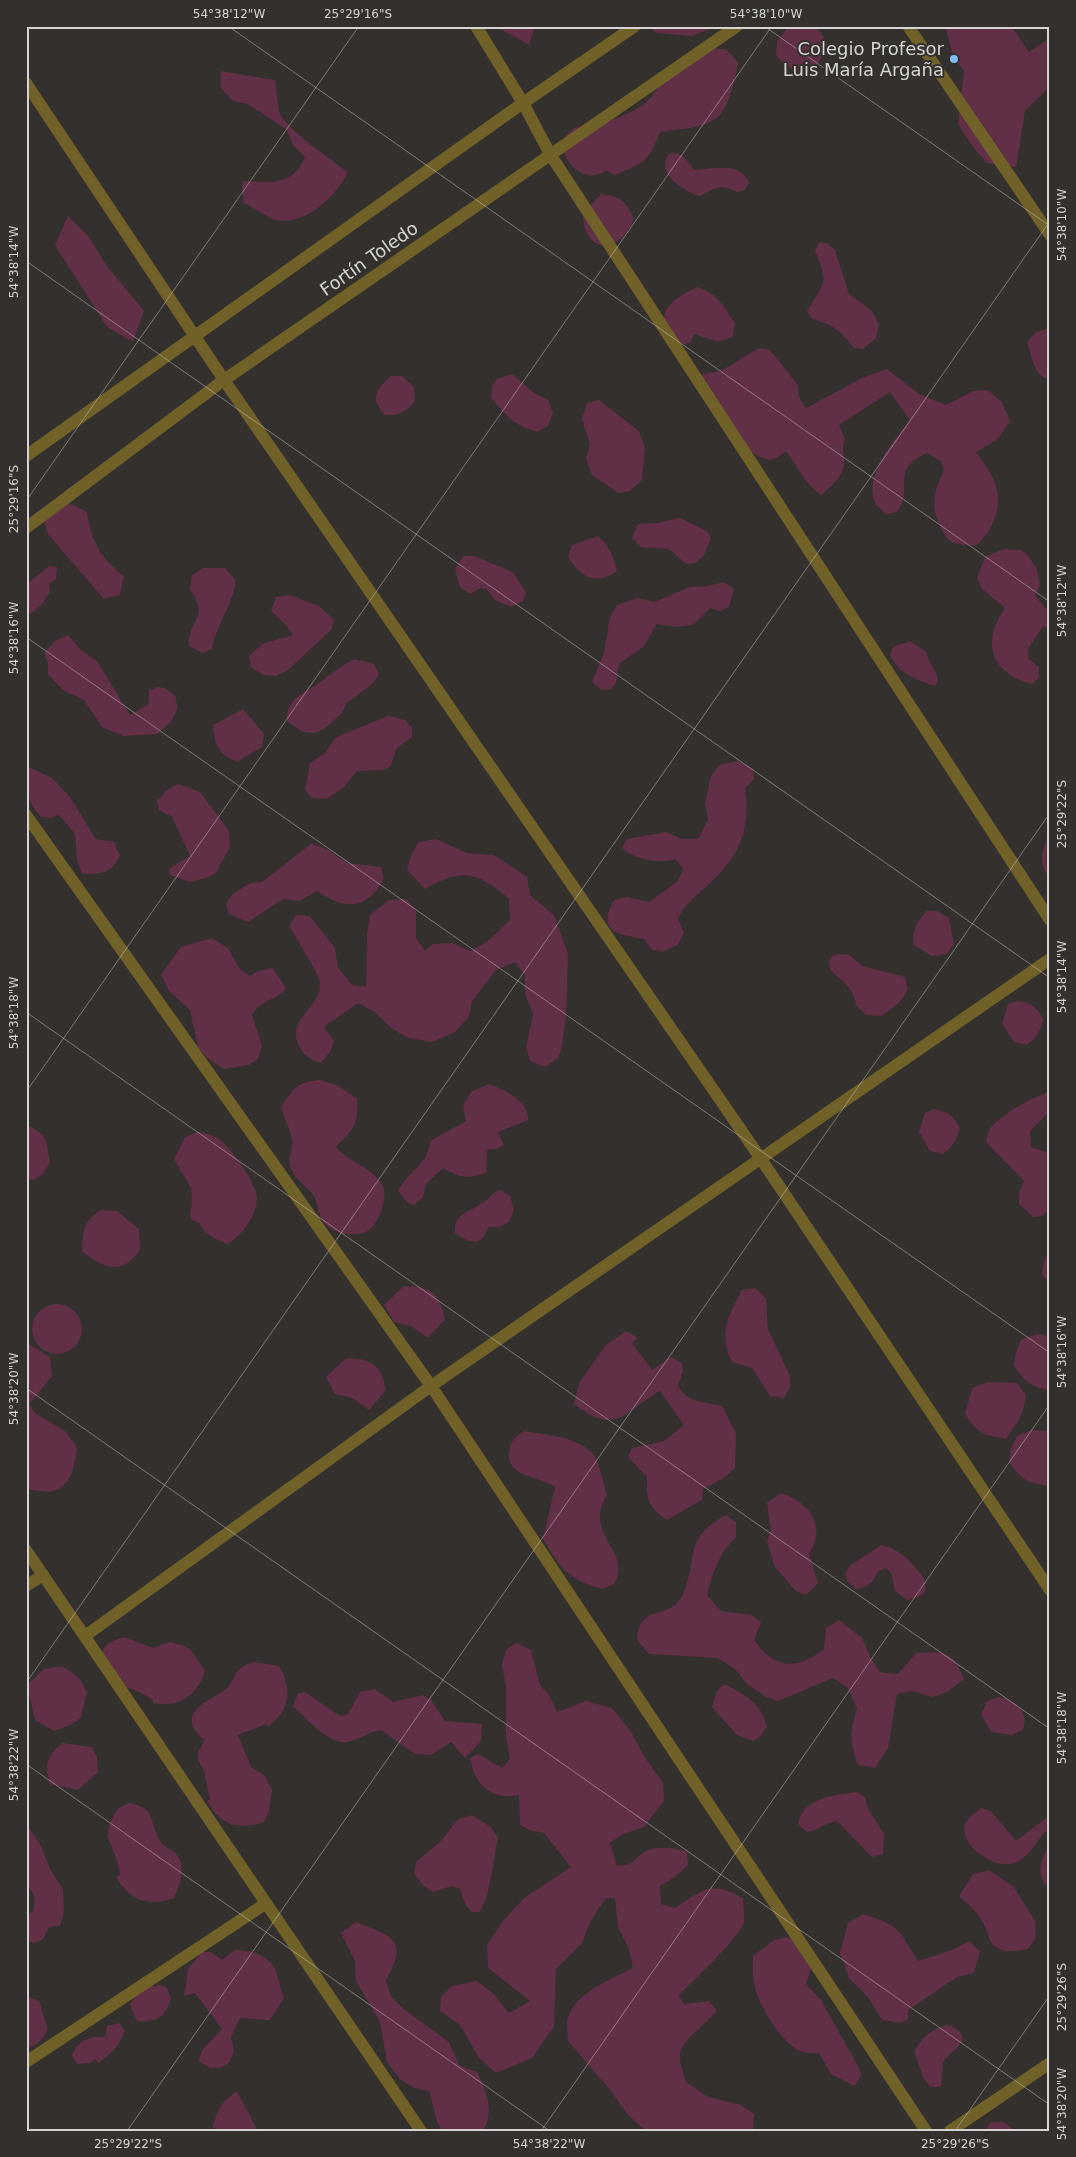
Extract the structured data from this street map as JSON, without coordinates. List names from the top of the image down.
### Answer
{
  "streets": {
    "street": ["Fortín Toledo"]
  },
  "places": ["Colegio Profesor Luis María Argaña"],
  "coordinates": [
    "54°38'12\"W",
    "25°29'16\"S",
    "54°38'10\"W",
    "54°38'14\"W",
    "54°38'16\"W",
    "25°29'22\"S",
    "54°38'18\"W",
    "54°38'20\"W",
    "54°38'22\"W",
    "25°29'26\"S"
  ]
}
